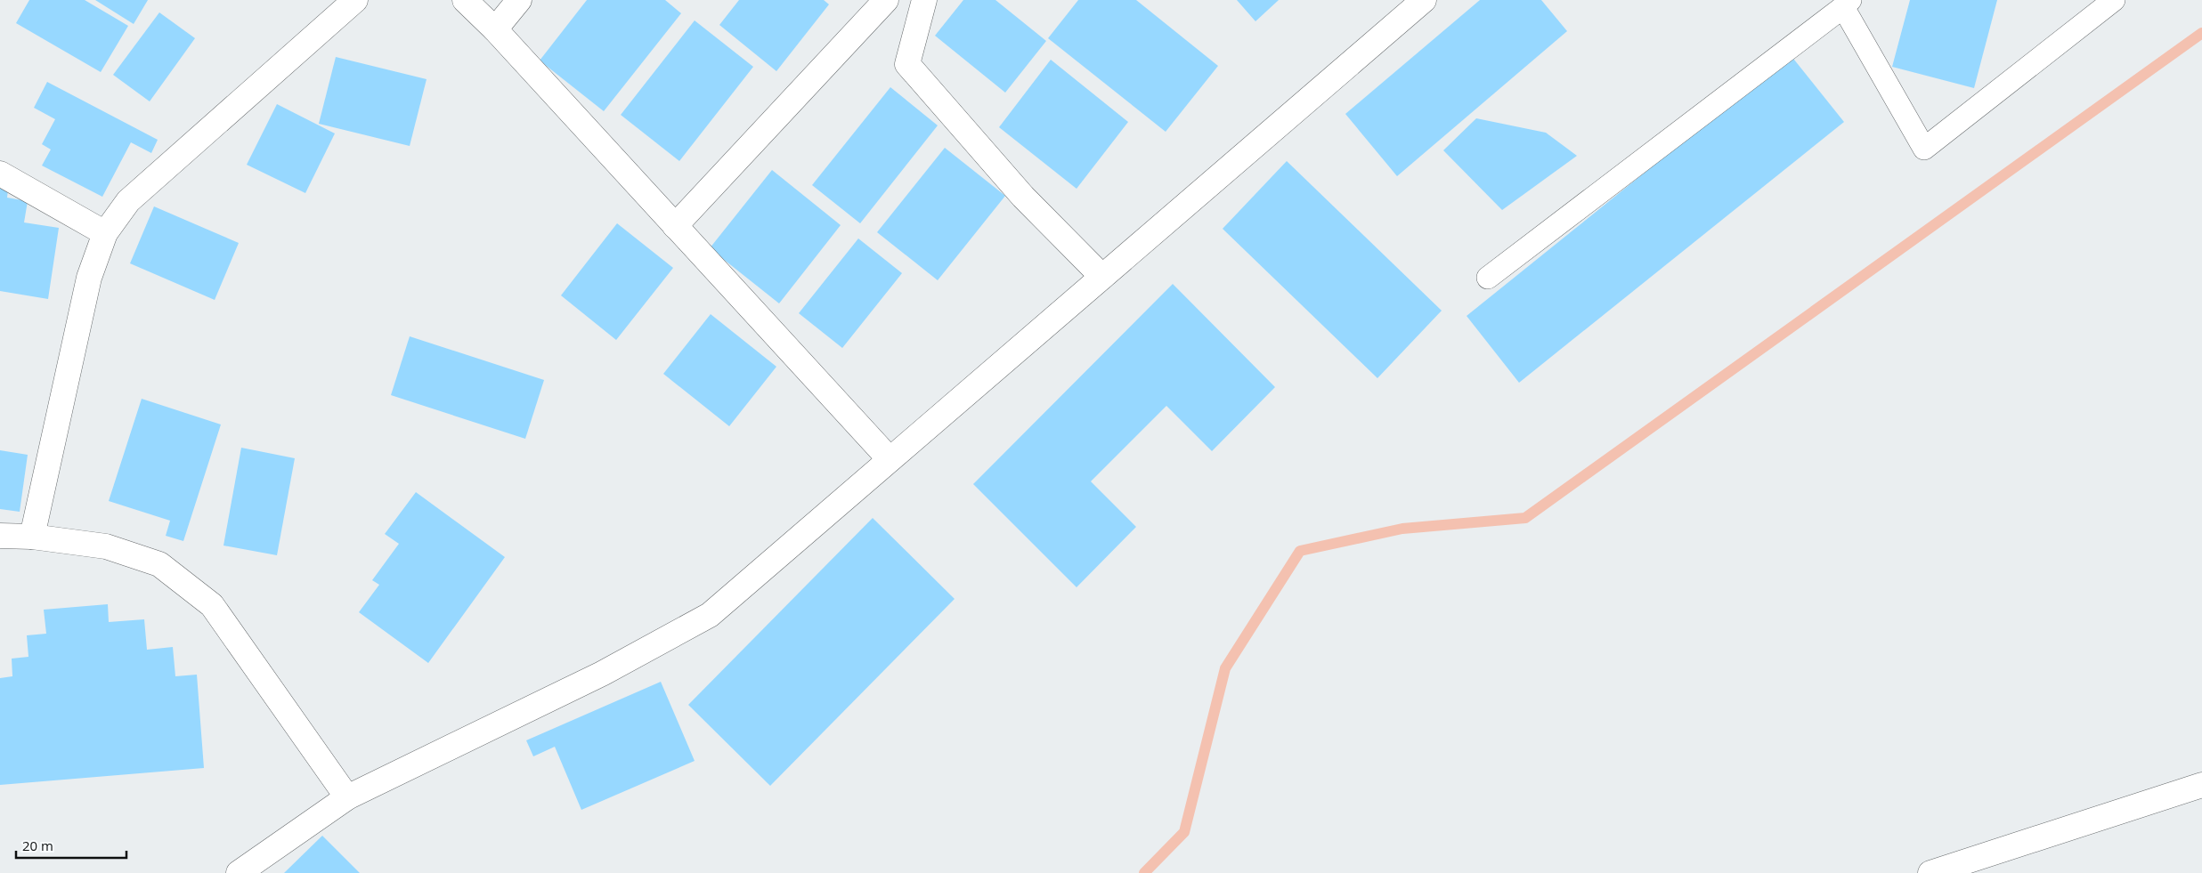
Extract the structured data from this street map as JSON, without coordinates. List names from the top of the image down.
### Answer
{
  "scale_bar": "20 m"
}
